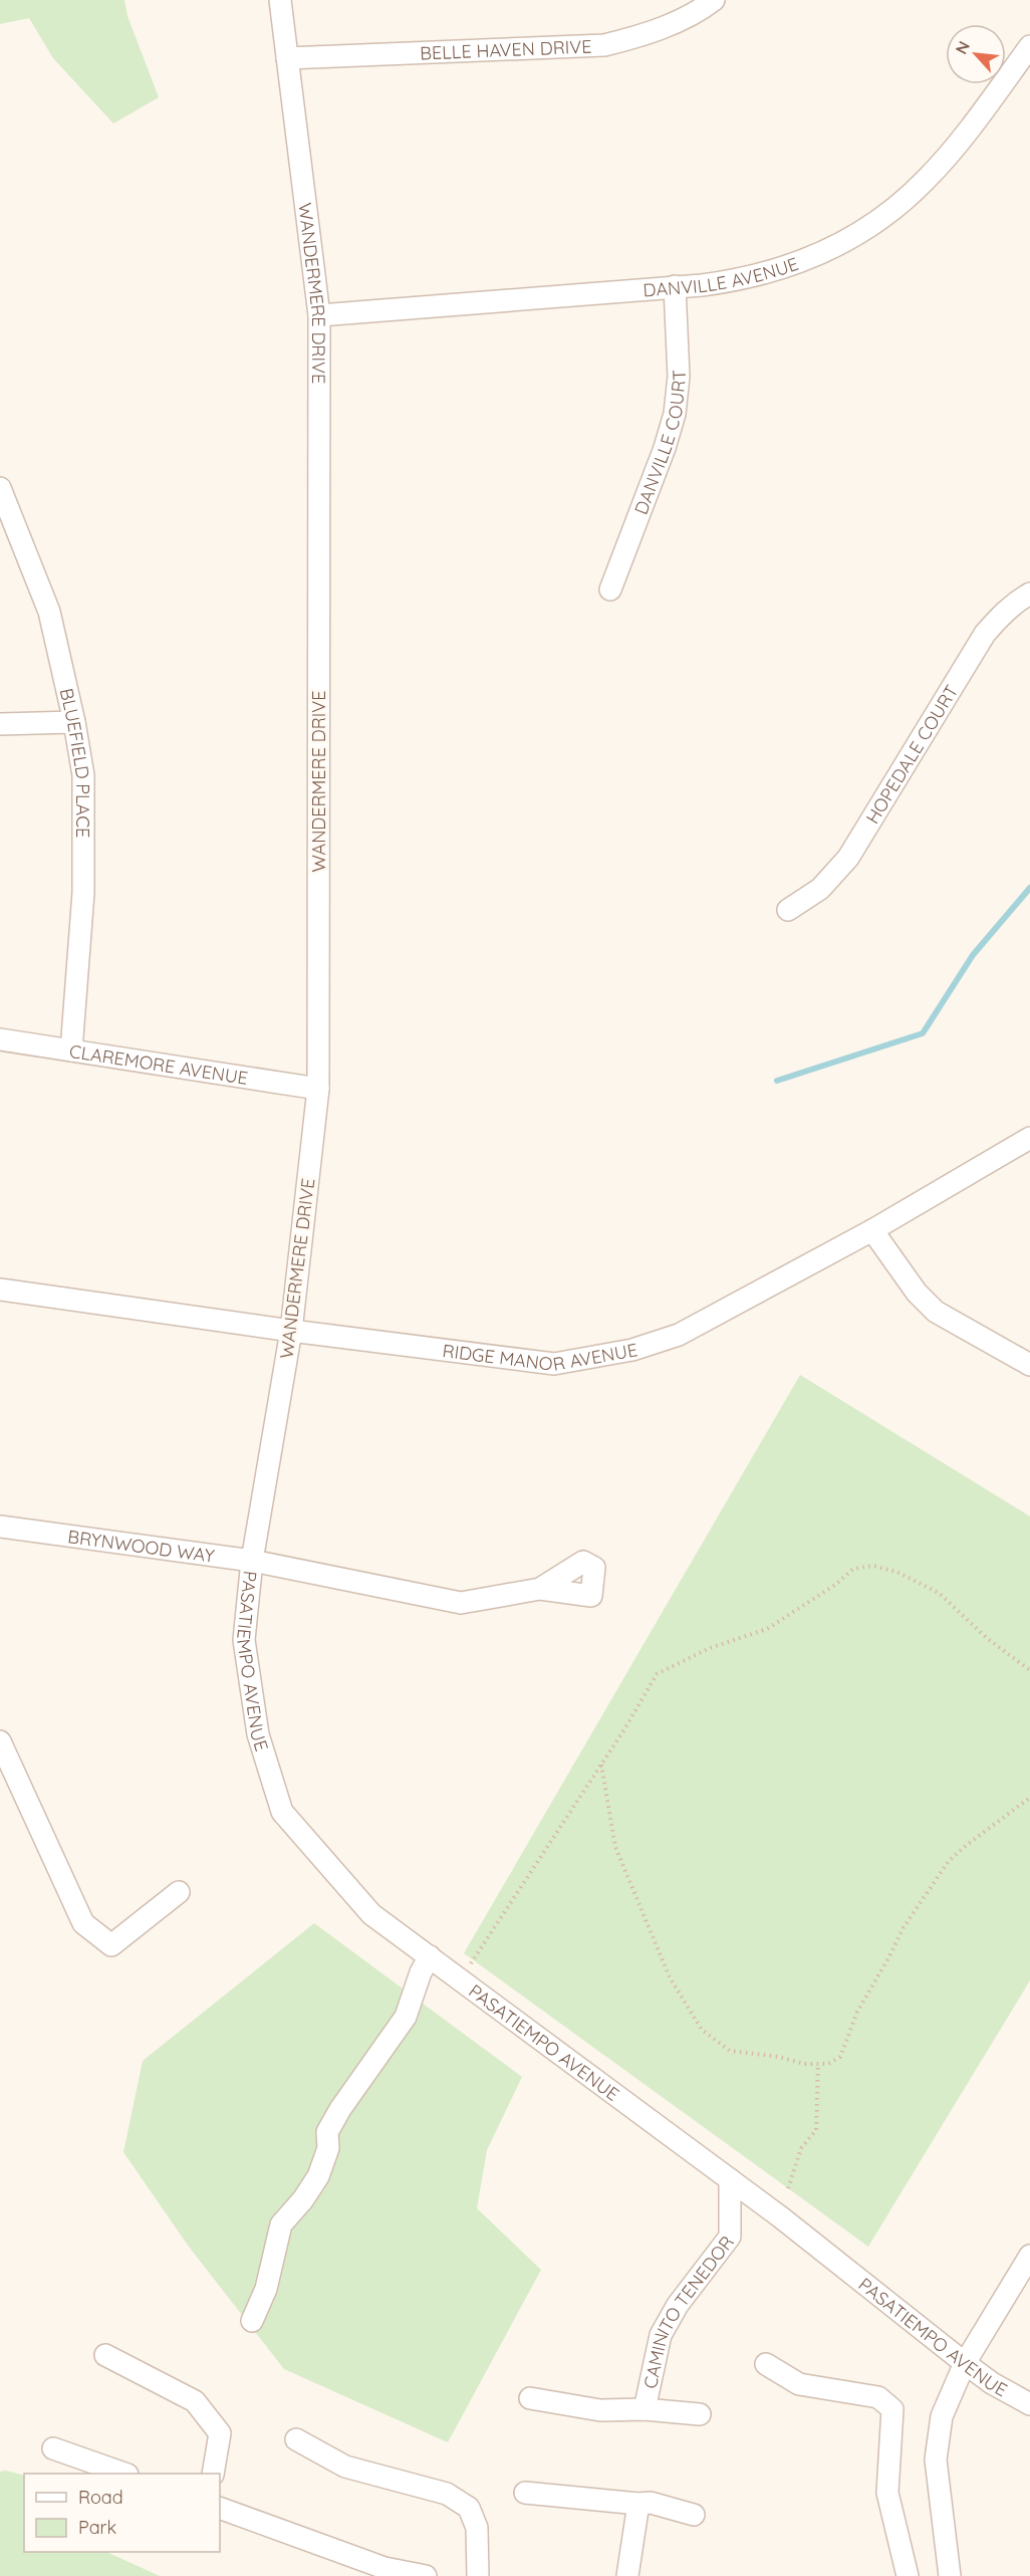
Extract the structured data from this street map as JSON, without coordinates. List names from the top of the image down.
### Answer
{
  "streets": {
    "street": [
      "BELLE HAVEN DRIVE",
      "DANVILLE AVENUE",
      "WANDERMERE DRIVE",
      "DANVILLE COURT",
      "HOPEDALE COURT",
      "BLUEFIELD PLACE",
      "CLAREMORE AVENUE",
      "RIDGE MANOR AVENUE",
      "BRYNWOOD WAY",
      "PASATIEMPO AVENUE",
      "CAMINITO TENEDOR"
    ]
  },
  "crossings": [
    ["BELLE HAVEN DRIVE", "WANDERMERE DRIVE"],
    ["DANVILLE AVENUE", "WANDERMERE DRIVE"],
    ["DANVILLE AVENUE", "DANVILLE COURT"],
    ["WANDERMERE DRIVE", "CLAREMORE AVENUE"],
    ["WANDERMERE DRIVE", "RIDGE MANOR AVENUE"],
    ["WANDERMERE DRIVE", "BRYNWOOD WAY"],
    ["WANDERMERE DRIVE", "PASATIEMPO AVENUE"],
    ["BLUEFIELD PLACE", "CLAREMORE AVENUE"],
    ["BRYNWOOD WAY", "PASATIEMPO AVENUE"],
    ["PASATIEMPO AVENUE", "CAMINITO TENEDOR"]
  ],
  "legend": ["Road", "Park"],
  "north": "top left"
}
